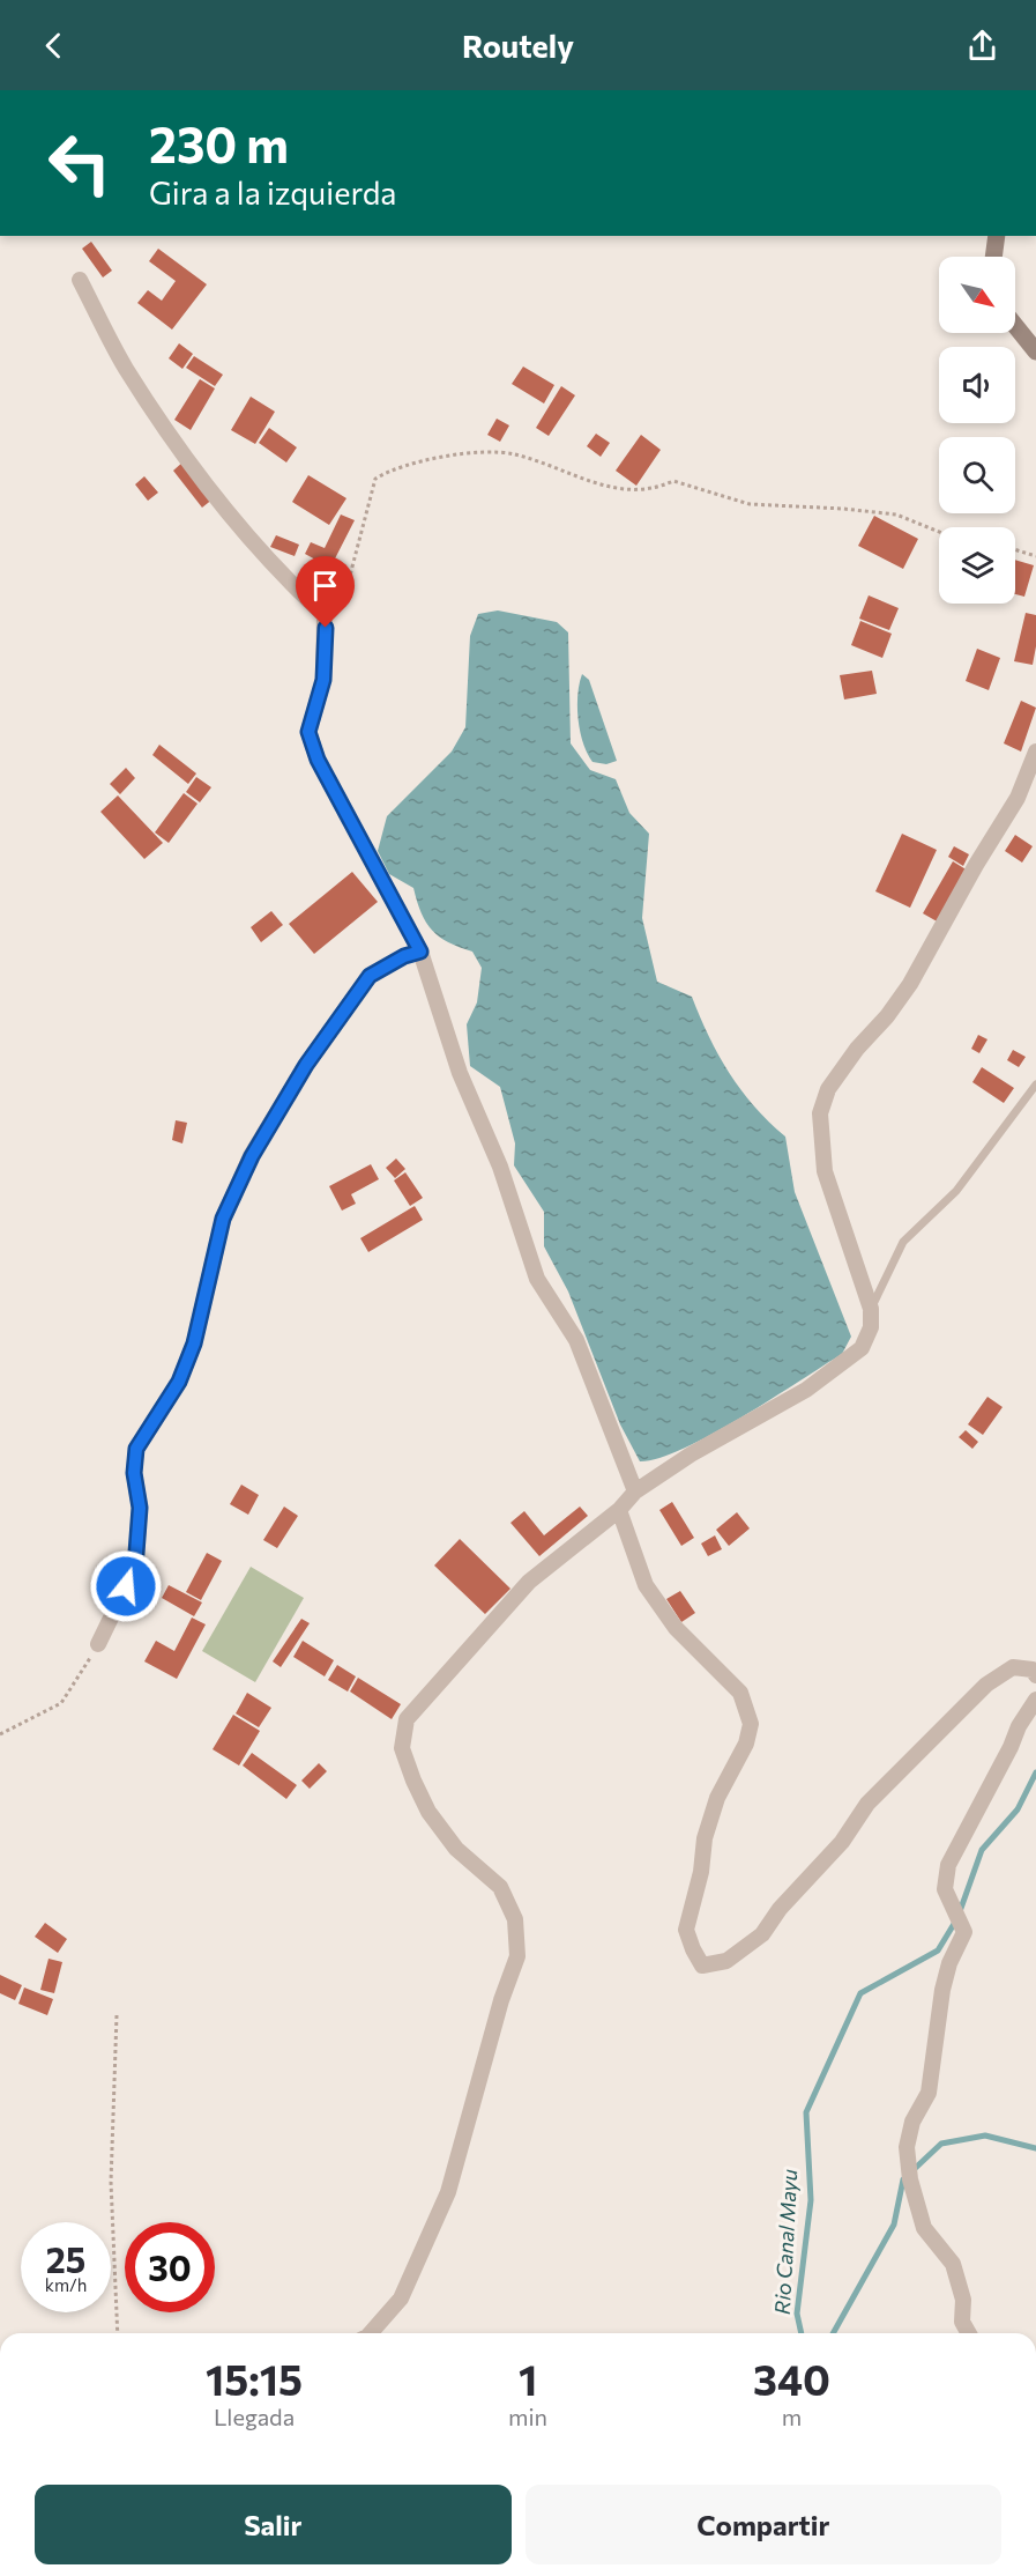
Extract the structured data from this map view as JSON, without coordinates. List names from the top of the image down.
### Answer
{
  "water": ["Rio Canal Mayu"],
  "north": "bottom right",
  "page": {
    "header": "Routely",
    "turn": ["230 m", "Gira a la izquierda"],
    "speed": "25 km/h",
    "limit": "30",
    "eta": [
      "15:15",
      "Llegada",
      "1",
      "min",
      "340",
      "m"
    ],
    "buttons": ["Salir", "Compartir"]
  }
}
